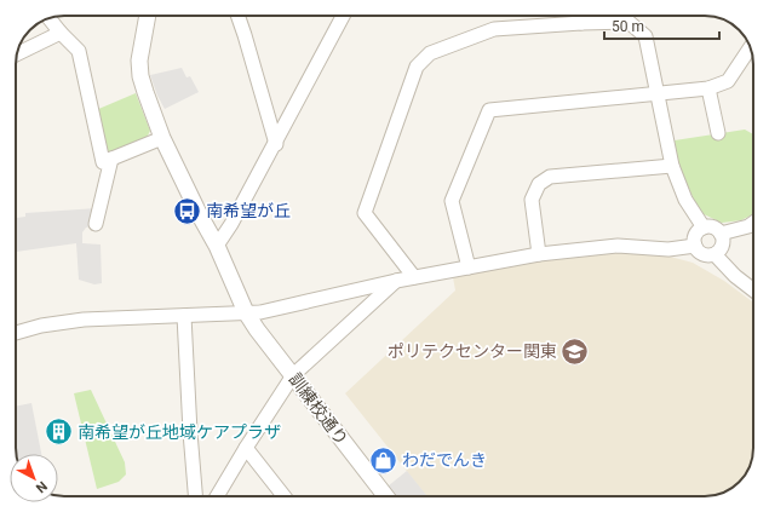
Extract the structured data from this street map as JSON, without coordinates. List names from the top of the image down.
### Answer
{
  "streets": {
    "street": ["訓練校通り"]
  },
  "places": {
    "bus stop": ["南希望が丘"],
    "school or university": ["ポリテクセンター関東"],
    "building": ["南希望が丘地域ケアプラザ"],
    "shop": ["わだでんき"]
  },
  "scale_bar": "50 m",
  "north": "bottom right"
}
